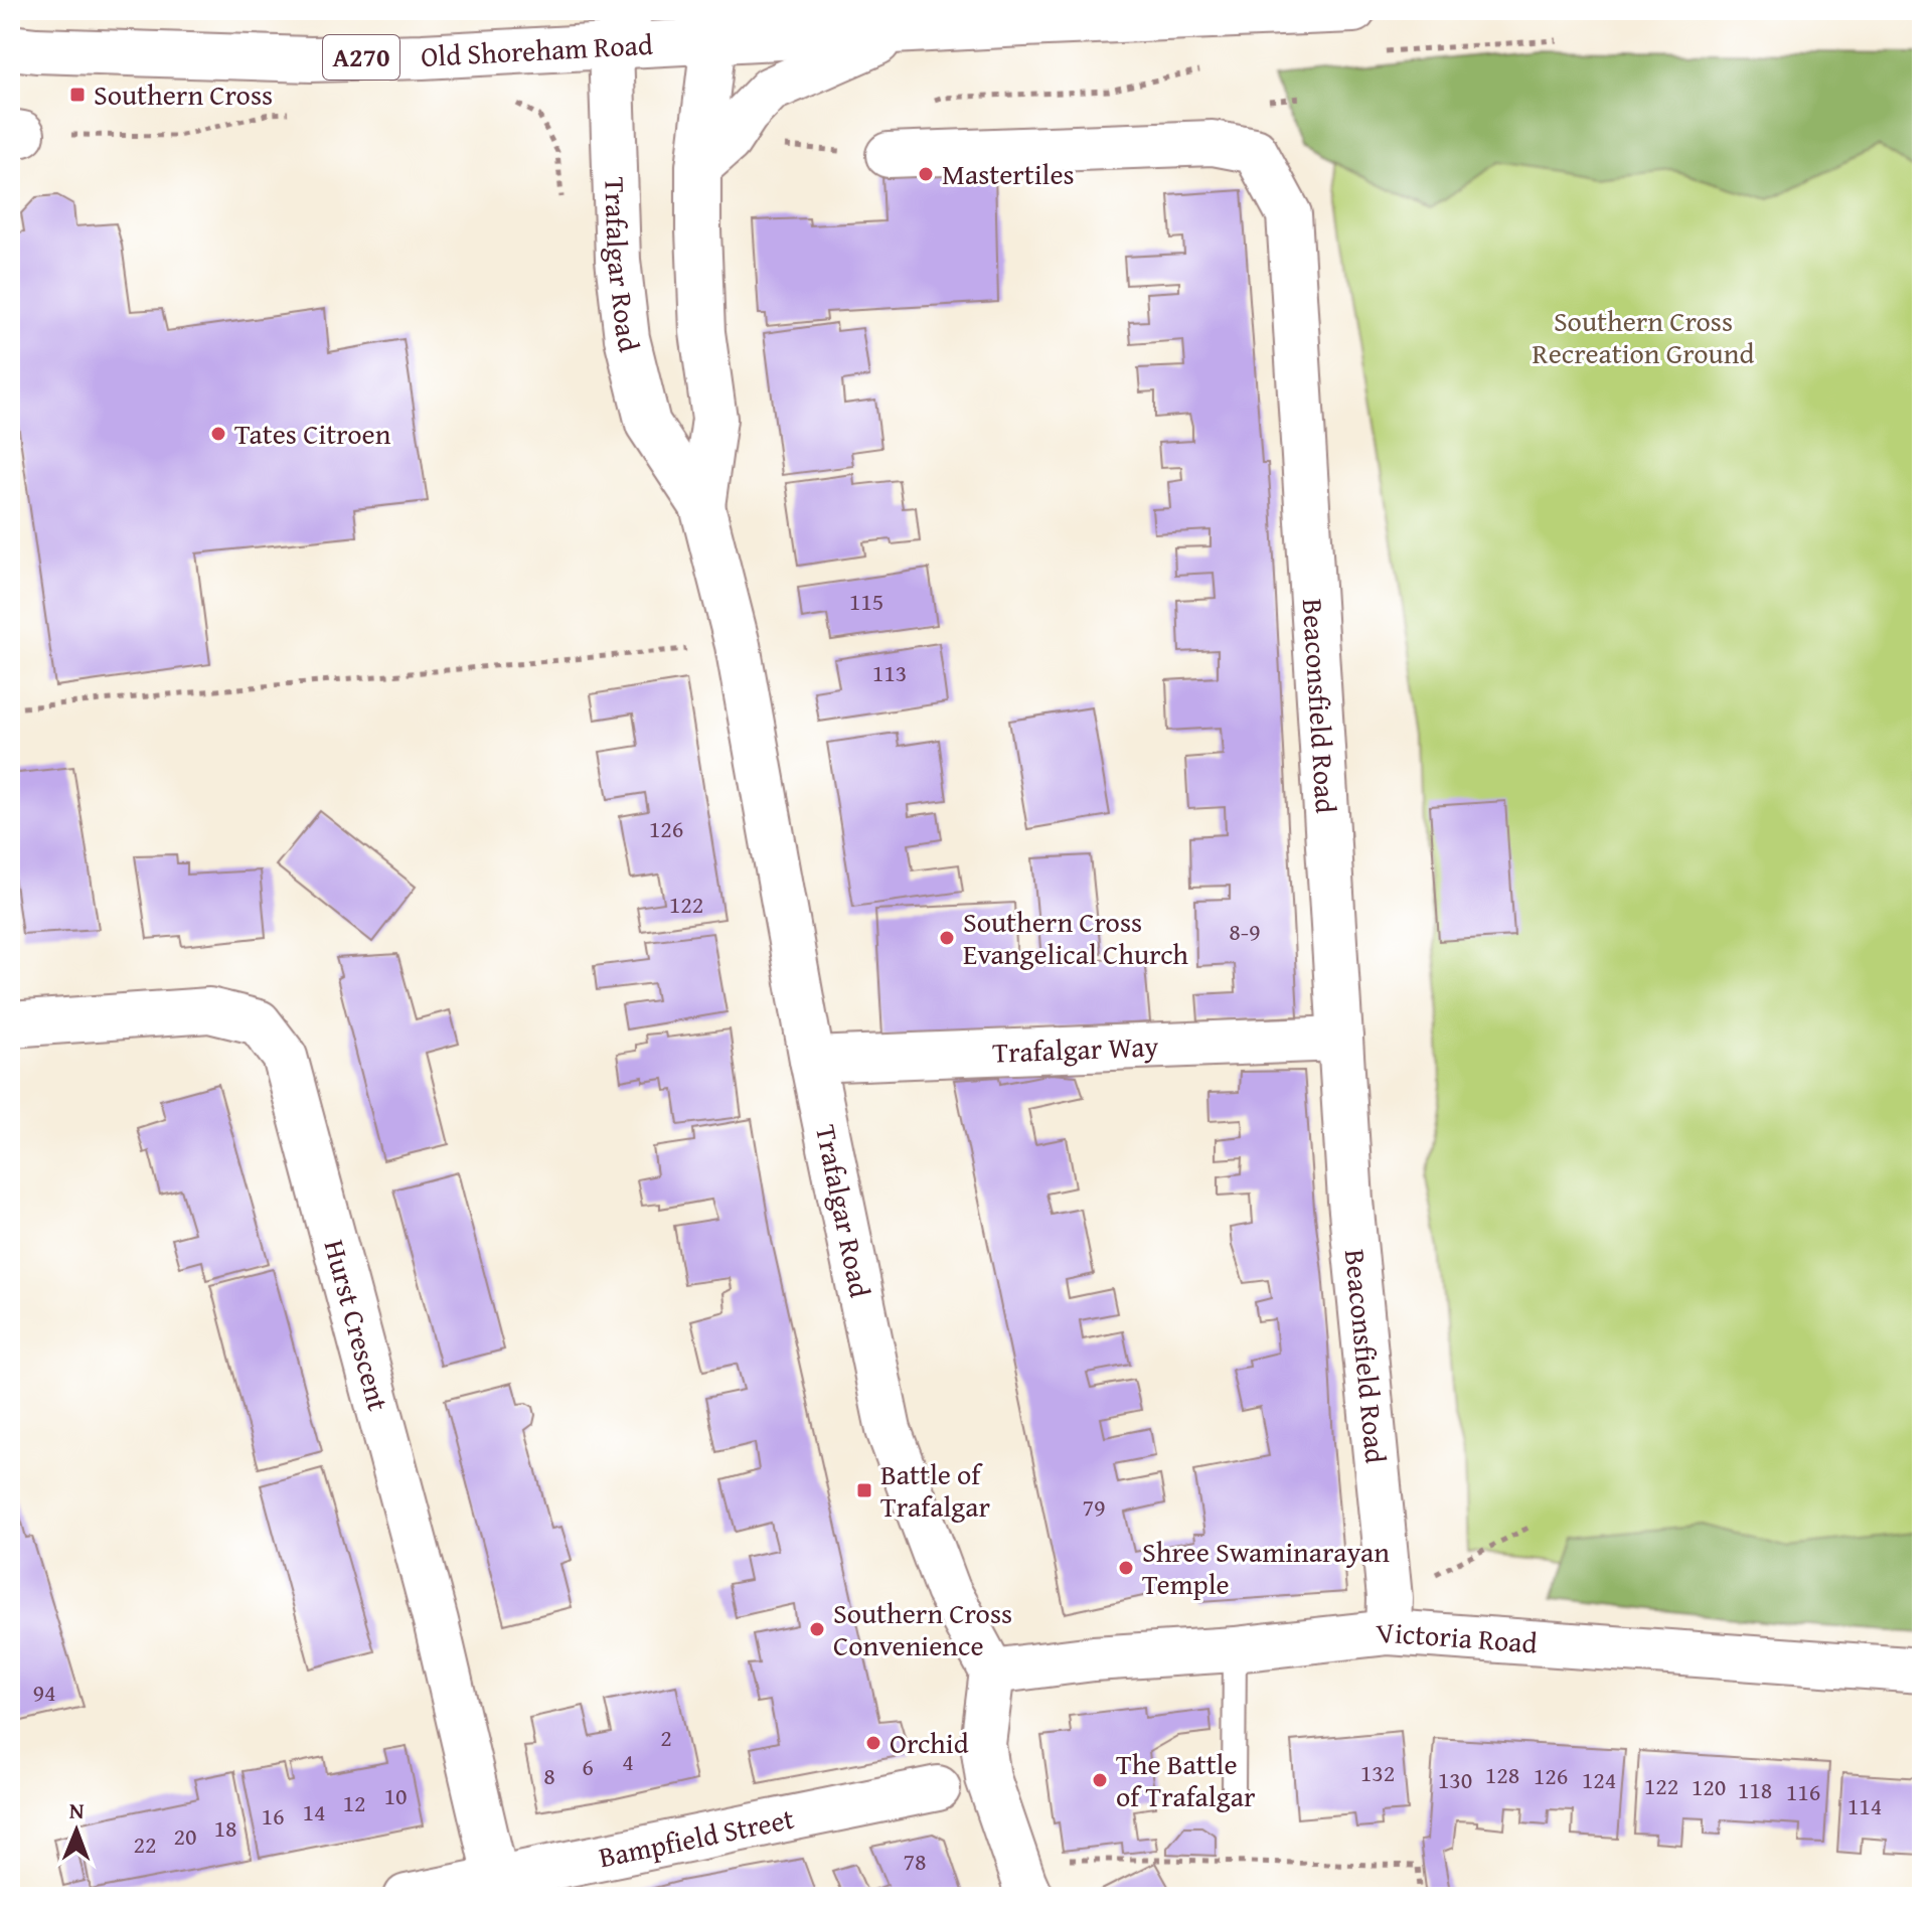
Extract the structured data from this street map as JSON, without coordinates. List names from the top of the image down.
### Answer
{
  "streets": {
    "main road": [
      "Old Shoreham Road",
      "A270",
      "Trafalgar Road",
      "Beaconsfield Road",
      "Trafalgar Way",
      "Hurst Crescent",
      "Victoria Road",
      "Bampfield Street"
    ]
  },
  "crossings": [
    ["Old Shoreham Road", "Trafalgar Road"],
    ["Trafalgar Road", "Trafalgar Way"],
    ["Trafalgar Road", "Victoria Road"],
    ["Beaconsfield Road", "Trafalgar Way"],
    ["Beaconsfield Road", "Victoria Road"],
    ["Hurst Crescent", "Bampfield Street"]
  ],
  "parks": ["Southern Cross Recreation Ground"],
  "places": {
    "transit": ["Southern Cross", "Battle of Trafalgar"],
    "other": [
      "Mastertiles",
      "Tates Citroen",
      "Southern Cross Evangelical Church",
      "Shree Swaminarayan Temple",
      "Southern Cross Convenience",
      "Orchid",
      "The Battle of Trafalgar"
    ]
  },
  "house_numbers": [
    "115",
    "113",
    "126",
    "122",
    "8-9",
    "79",
    "94",
    "2",
    "4",
    "6",
    "132",
    "128",
    "8",
    "126",
    "130",
    "124",
    "122",
    "120",
    "118",
    "116",
    "10",
    "12",
    "114",
    "14",
    "16",
    "18",
    "20",
    "22",
    "78"
  ],
  "north": "top"
}
